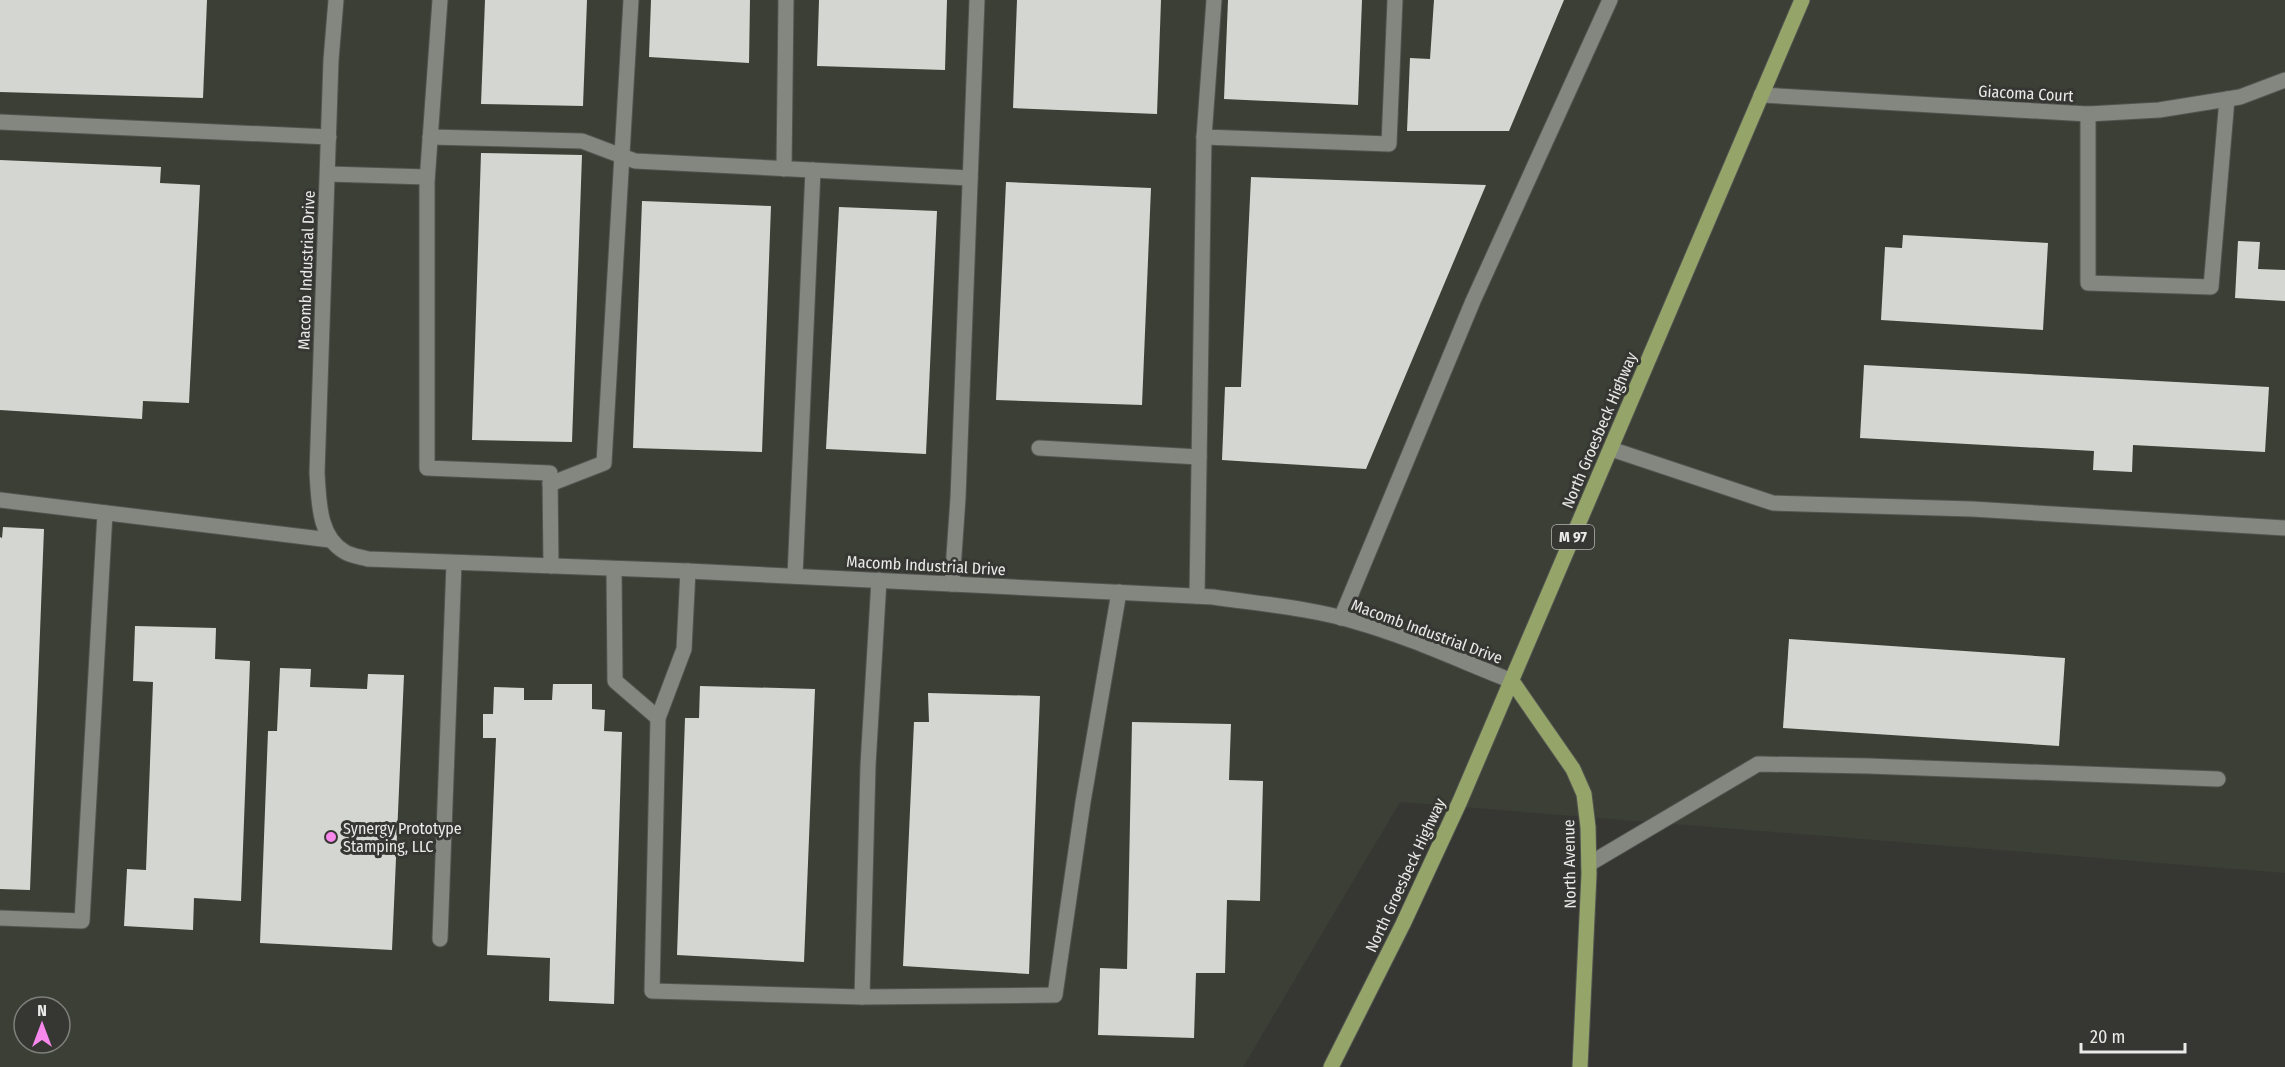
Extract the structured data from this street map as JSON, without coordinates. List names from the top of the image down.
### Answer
{
  "streets": {
    "main road": ["North Groesbeck Highway", "M 97", "North Avenue"],
    "street": ["Giacoma Court", "Macomb Industrial Drive"]
  },
  "crossings": [
    ["Giacoma Court", "North Groesbeck Highway"],
    ["Macomb Industrial Drive", "North Groesbeck Highway"],
    ["Macomb Industrial Drive", "North Avenue"],
    ["North Groesbeck Highway", "North Avenue"]
  ],
  "places": ["Synergy Prototype Stamping, LLC"],
  "scale_bar": "20 m",
  "north": "top"
}
